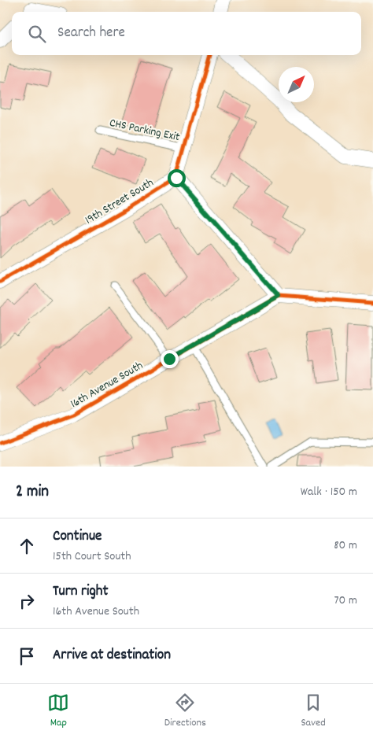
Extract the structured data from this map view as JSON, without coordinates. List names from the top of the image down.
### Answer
{
  "streets": {
    "street": ["19th Street South", "16th Avenue South"],
    "lane": ["CHS Parking Exit"]
  },
  "north": "top right",
  "page": {
    "search": "Search here",
    "heading": ["2 min", "Walk · 150 m"],
    "list": [
      ["Continue", "15th Court South", "80 m"],
      ["Turn right", "16th Avenue South", "70 m"],
      "Arrive at destination"
    ],
    "nav": ["Map", "Directions", "Saved"]
  }
}
